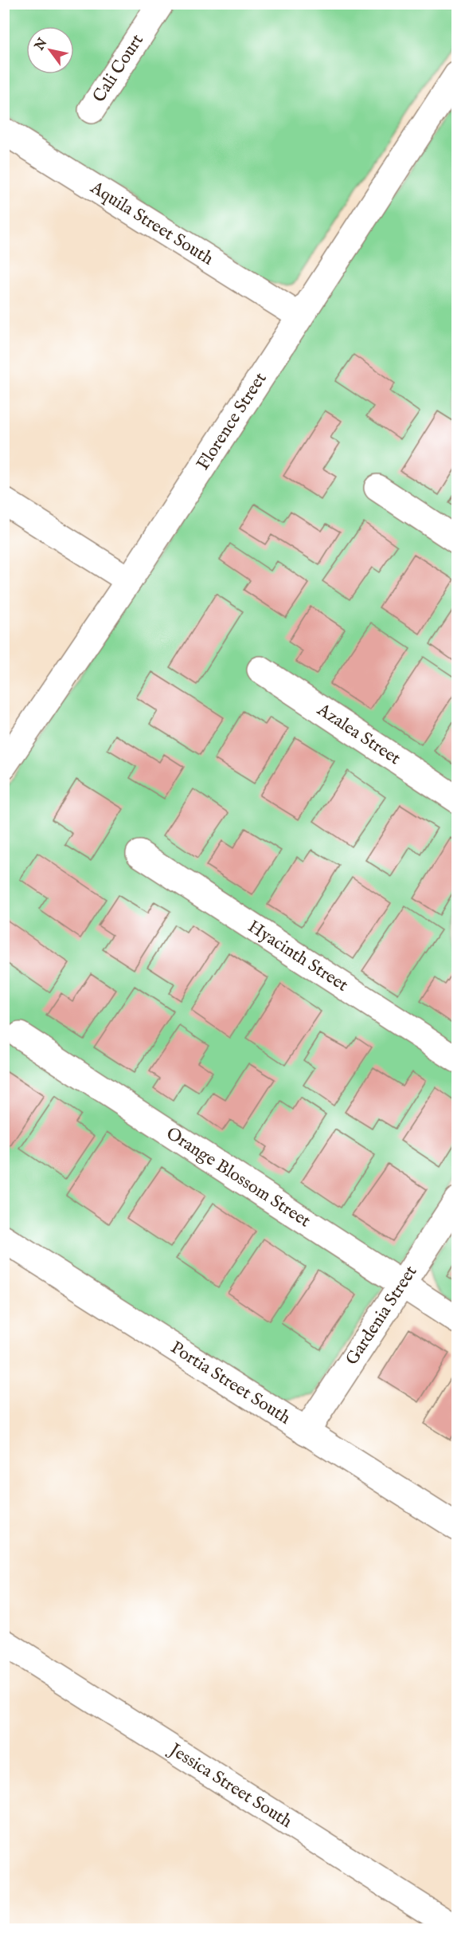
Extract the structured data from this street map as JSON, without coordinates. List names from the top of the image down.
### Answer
{
  "streets": {
    "street": [
      "Cali Court",
      "Aquila Street South",
      "Florence Street",
      "Azalea Street",
      "Hyacinth Street",
      "Orange Blossom Street",
      "Gardenia Street",
      "Portia Street South",
      "Jessica Street South"
    ]
  },
  "crossings": [
    ["Aquila Street South", "Florence Street"],
    ["Orange Blossom Street", "Gardenia Street"],
    ["Gardenia Street", "Portia Street South"]
  ],
  "north": "top left"
}
